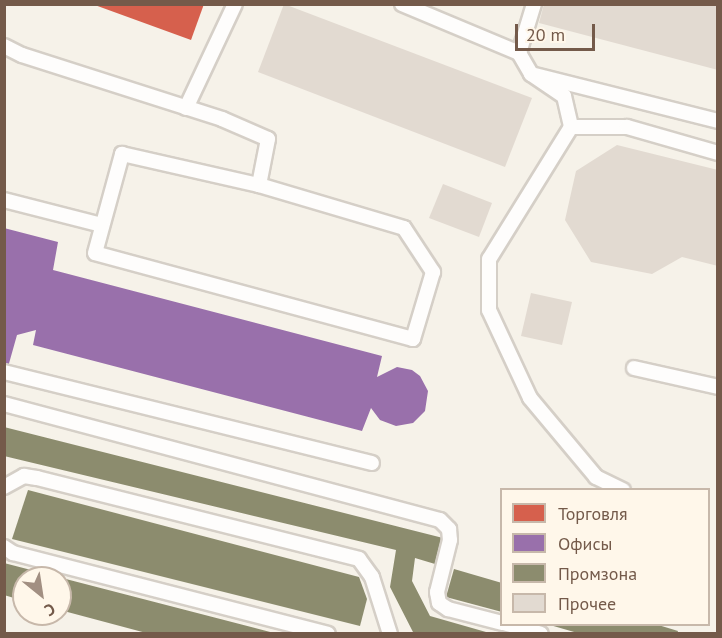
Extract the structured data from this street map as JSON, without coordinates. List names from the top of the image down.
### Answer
{
  "legend": [
    "Торговля",
    "Офисы",
    "Промзона",
    "Прочее"
  ],
  "scale_bar": "20 m",
  "north": "bottom right"
}
